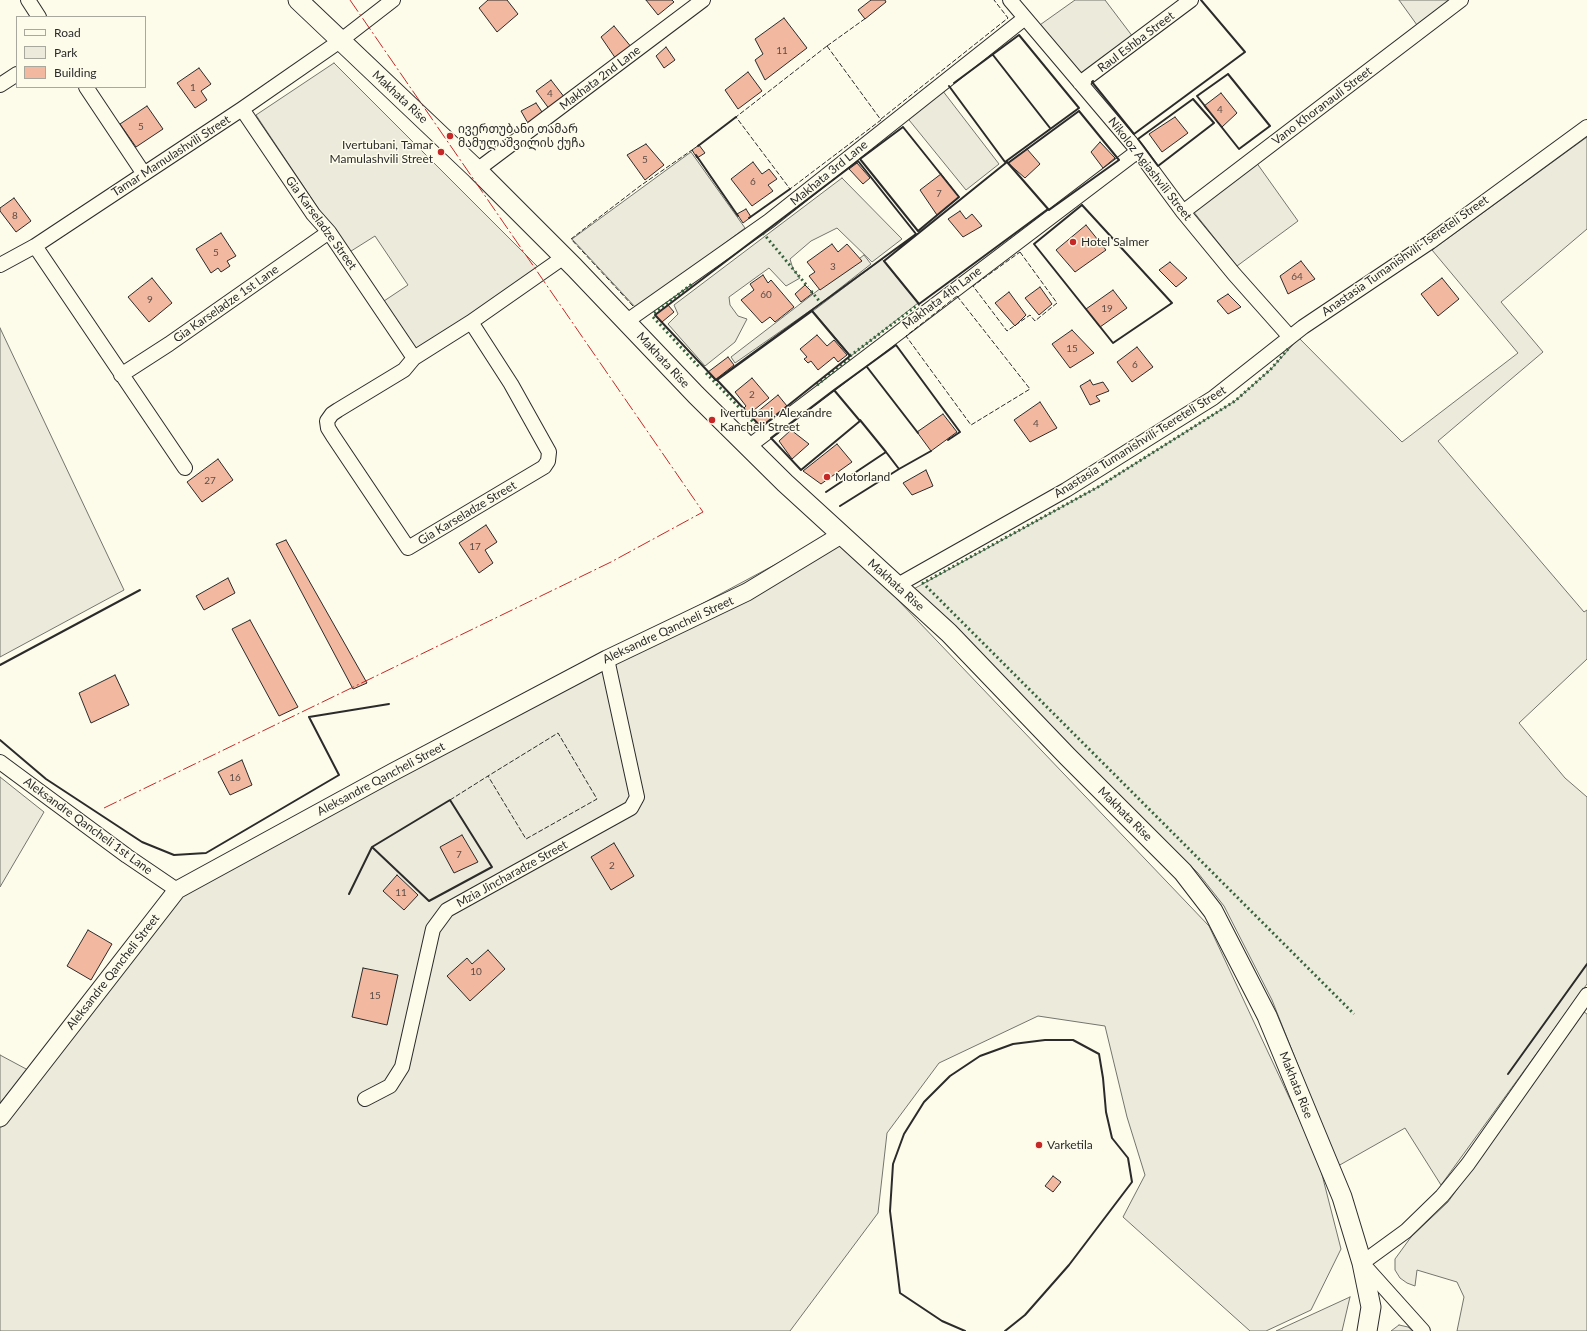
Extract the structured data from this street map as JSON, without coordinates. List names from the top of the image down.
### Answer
{
  "streets": {
    "main road": ["Makhata Rise"],
    "street": [
      "Raul Eshba Street",
      "Makhata 2nd Lane",
      "Vano Khoranauli Street",
      "Tamar Mamulashvili Street",
      "Nikoloz Agiashvili Street",
      "Makhata 3rd Lane",
      "Gia Karseladze Street",
      "Anastasia Tumanishvili-Tsereteli Street",
      "Makhata 4th Lane",
      "Gia Karseladze 1st Lane",
      "Aleksandre Qancheli Street",
      "Aleksandre Qancheli 1st Lane",
      "Mzia Jincharadze Street"
    ]
  },
  "crossings": [
    ["Raul Eshba Street", "Nikoloz Agiashvili Street"],
    ["Makhata 2nd Lane", "Makhata Rise"],
    ["Makhata Rise", "Tamar Mamulashvili Street"],
    ["Makhata Rise", "Makhata 3rd Lane"],
    ["Makhata Rise", "Gia Karseladze Street"],
    ["Makhata Rise", "Anastasia Tumanishvili-Tsereteli Street"],
    ["Makhata Rise", "Makhata 4th Lane"],
    ["Makhata Rise", "Aleksandre Qancheli Street"],
    ["Vano Khoranauli Street", "Nikoloz Agiashvili Street"],
    ["Tamar Mamulashvili Street", "Gia Karseladze Street"],
    ["Nikoloz Agiashvili Street", "Makhata 3rd Lane"],
    ["Nikoloz Agiashvili Street", "Anastasia Tumanishvili-Tsereteli Street"],
    ["Nikoloz Agiashvili Street", "Makhata 4th Lane"],
    ["Gia Karseladze Street", "Gia Karseladze 1st Lane"],
    ["Aleksandre Qancheli Street", "Aleksandre Qancheli 1st Lane"],
    ["Aleksandre Qancheli Street", "Mzia Jincharadze Street"]
  ],
  "places": [
    "ივერთუბანი თამარ მამულაშვილის ქუჩა",
    "Ivertubani, Tamar Mamulashvili Street",
    "Hotel Salmer",
    "Ivertubani, Alexandre Kancheli Street",
    "Motorland",
    "Varketila"
  ],
  "house_numbers": [
    "11",
    "1",
    "4",
    "4",
    "5",
    "5",
    "6",
    "7",
    "8",
    "5",
    "3",
    "64",
    "60",
    "9",
    "19",
    "15",
    "6",
    "2",
    "4",
    "27",
    "17",
    "16",
    "7",
    "2",
    "11",
    "10",
    "15"
  ],
  "legend": ["Road", "Park", "Building"]
}
